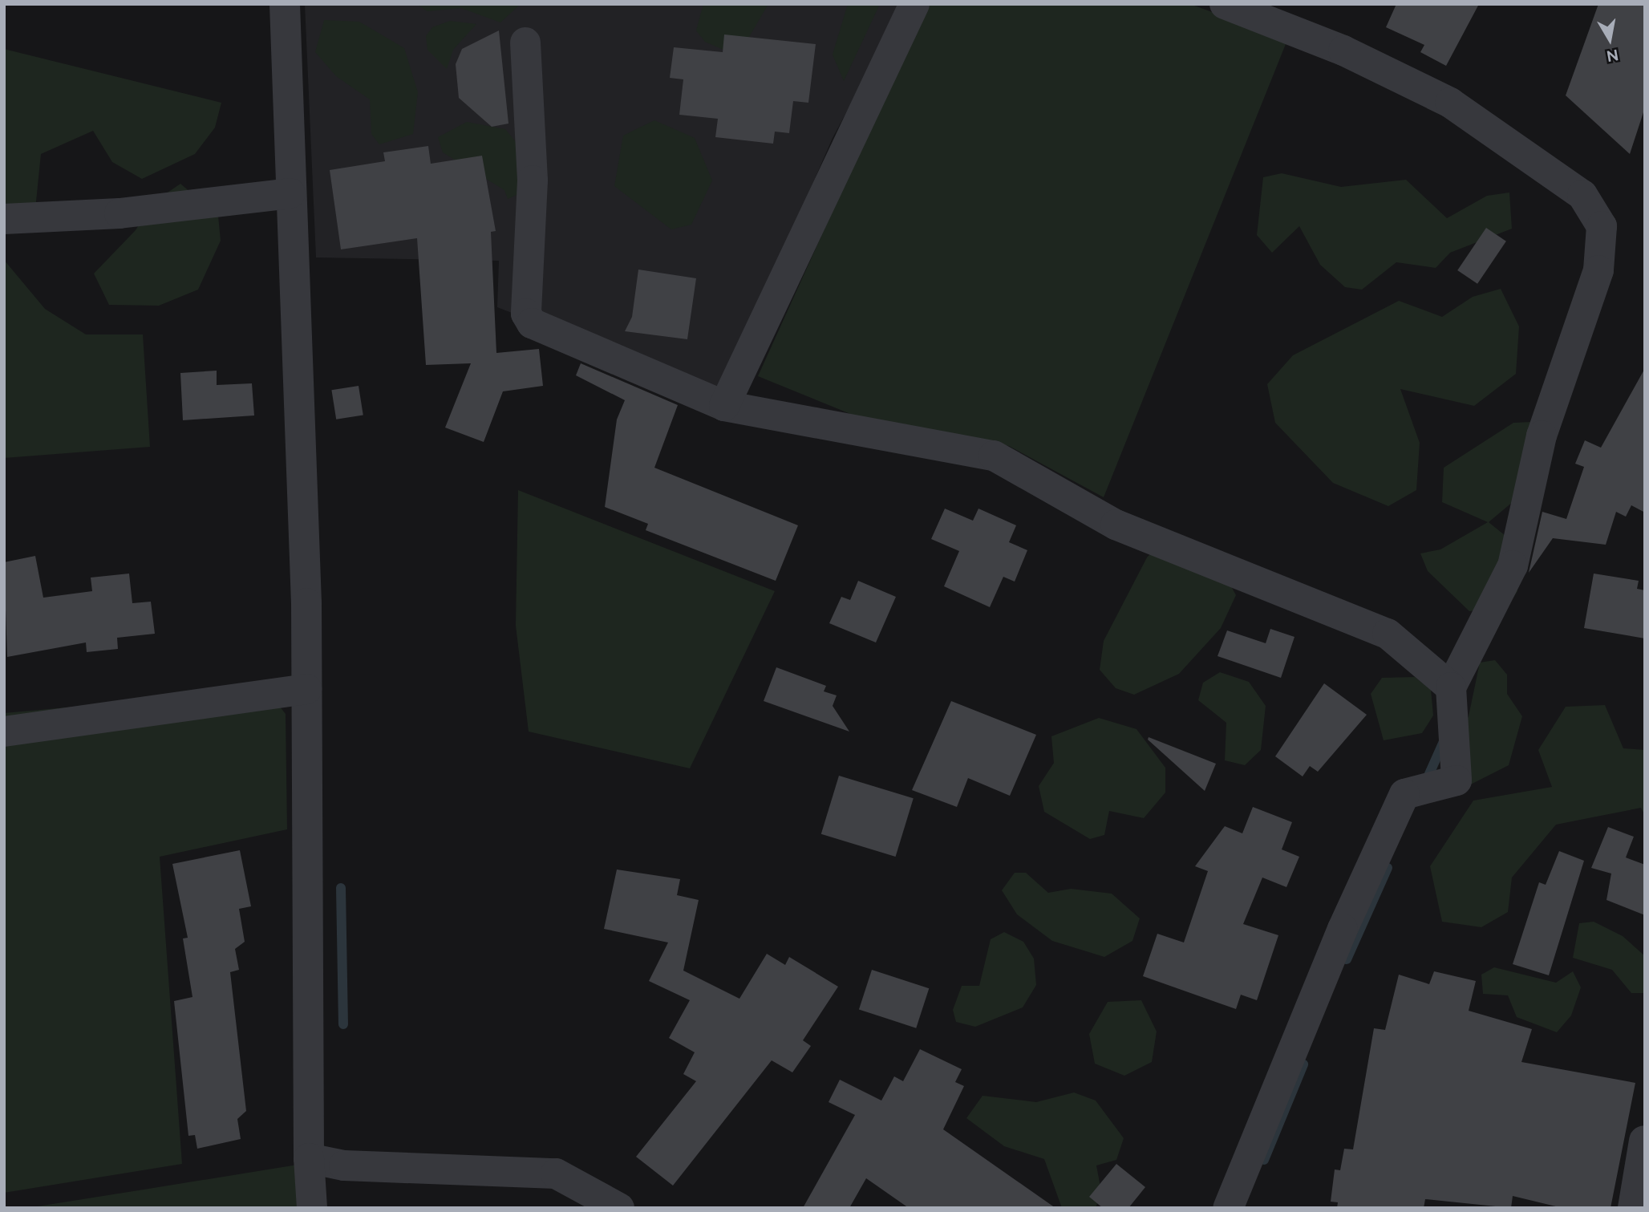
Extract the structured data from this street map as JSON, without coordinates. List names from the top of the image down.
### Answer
{
  "north": "bottom"
}
